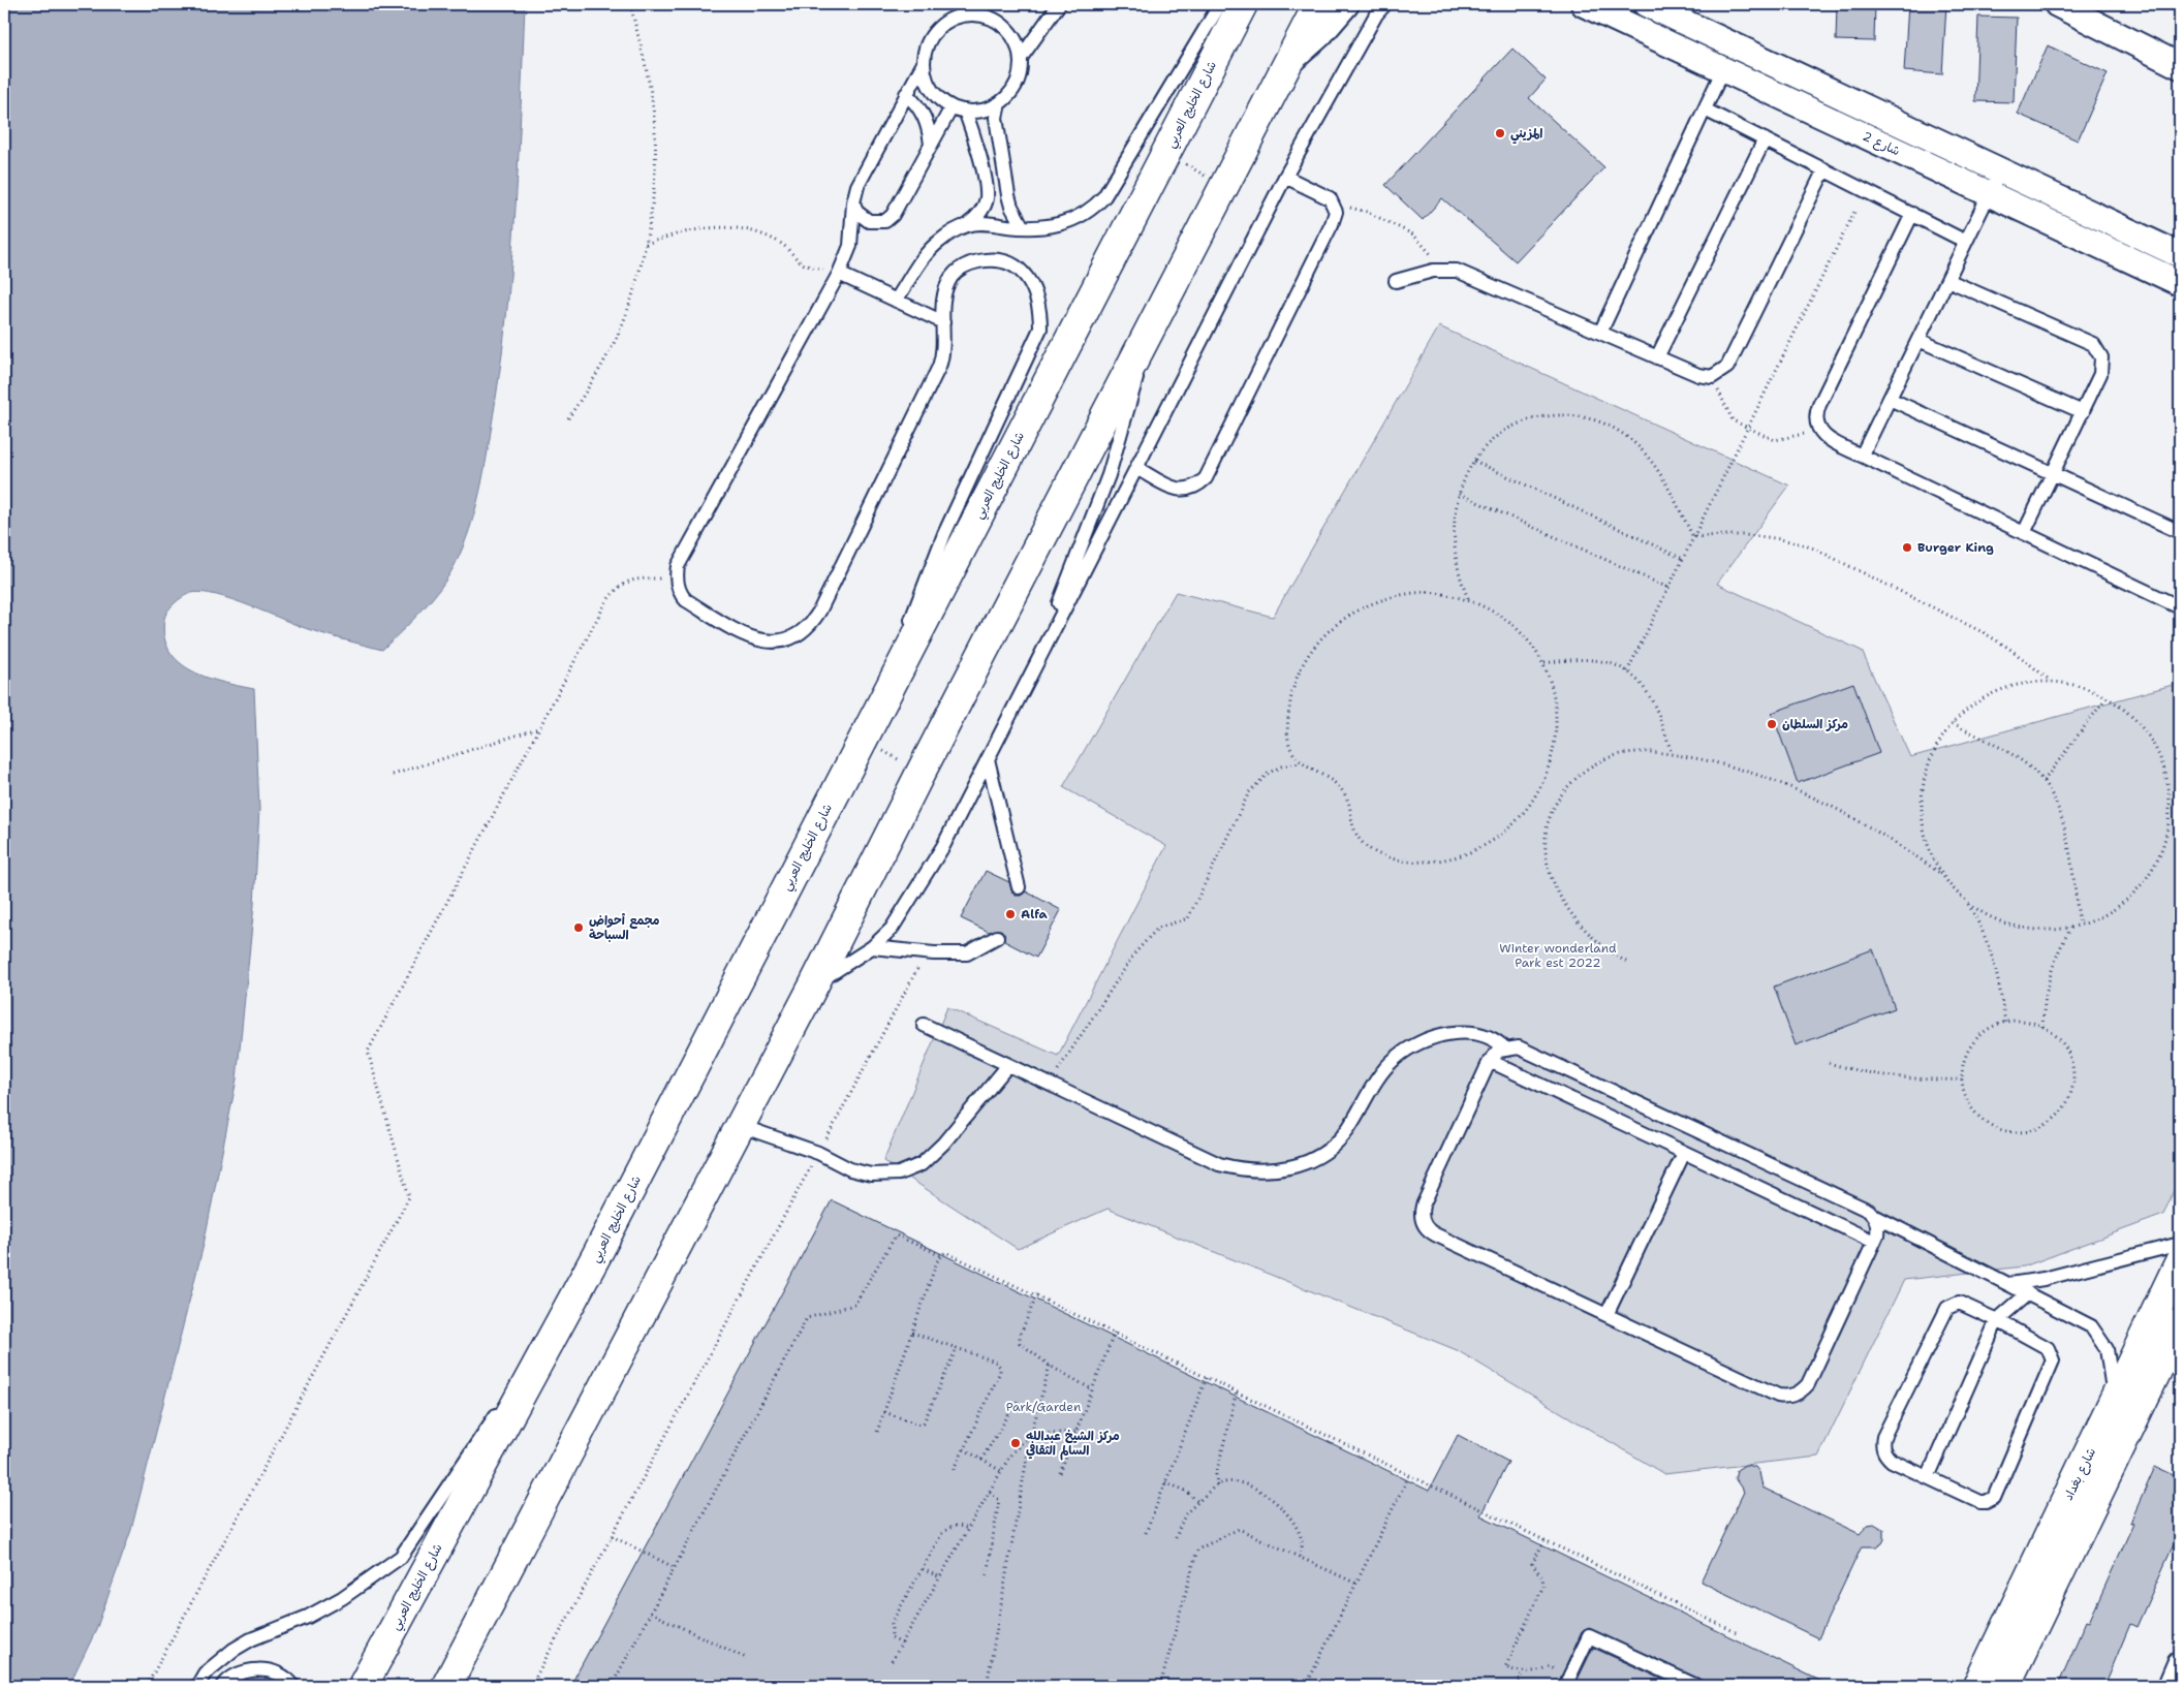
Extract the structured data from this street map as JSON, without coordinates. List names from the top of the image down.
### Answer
{
  "streets": {
    "main road": ["شارع الخليج العربي", "شارع بغداد"],
    "street": ["شارع 2"]
  },
  "parks": ["Winter wonderland Park est 2022", "Park/Garden"],
  "places": [
    "المزيني",
    "Burger King",
    "مركز السلطان",
    "Alfa",
    "مجمع أحواض السباحة",
    "مركز الشيخ عبدالله السالم الثقافي"
  ]
}
